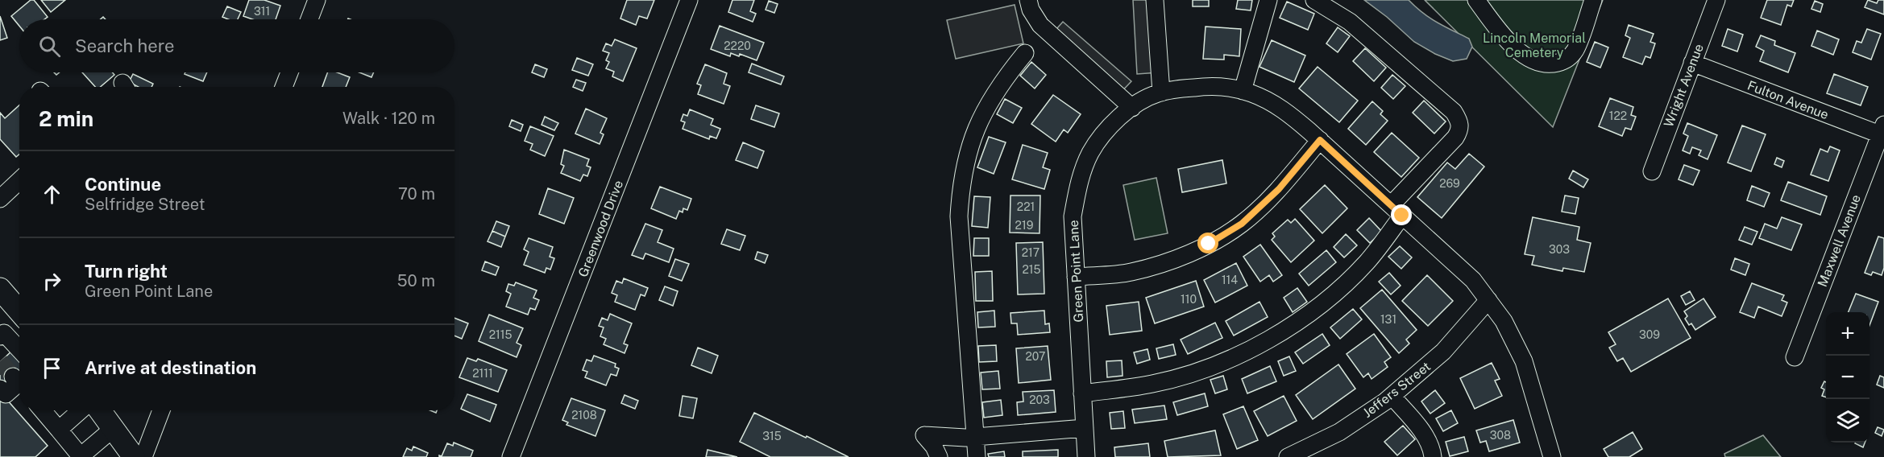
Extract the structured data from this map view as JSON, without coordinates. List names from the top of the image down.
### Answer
{
  "streets": {
    "street": [
      "Wright Avenue",
      "Fulton Avenue",
      "Greenwood Drive",
      "Maxwell Avenue",
      "Green Point Lane",
      "Jeffers Street"
    ]
  },
  "crossings": [
    ["Wright Avenue", "Fulton Avenue"],
    ["Fulton Avenue", "Maxwell Avenue"],
    ["Green Point Lane", "Jeffers Street"]
  ],
  "parks": ["Lincoln Memorial Cemetery"],
  "house_numbers": [
    "311",
    "2220",
    "122",
    "269",
    "221",
    "219",
    "303",
    "217",
    "215",
    "114",
    "110",
    "131",
    "2115",
    "309",
    "207",
    "2111",
    "203",
    "2108",
    "308",
    "315"
  ],
  "page": {
    "search": "Search here",
    "heading": ["2 min", "Walk · 120 m"],
    "list": [
      ["Continue", "Selfridge Street", "70 m"],
      ["Turn right", "Green Point Lane", "50 m"],
      "Arrive at destination"
    ],
    "map_buttons": ["+", "−"]
  }
}
